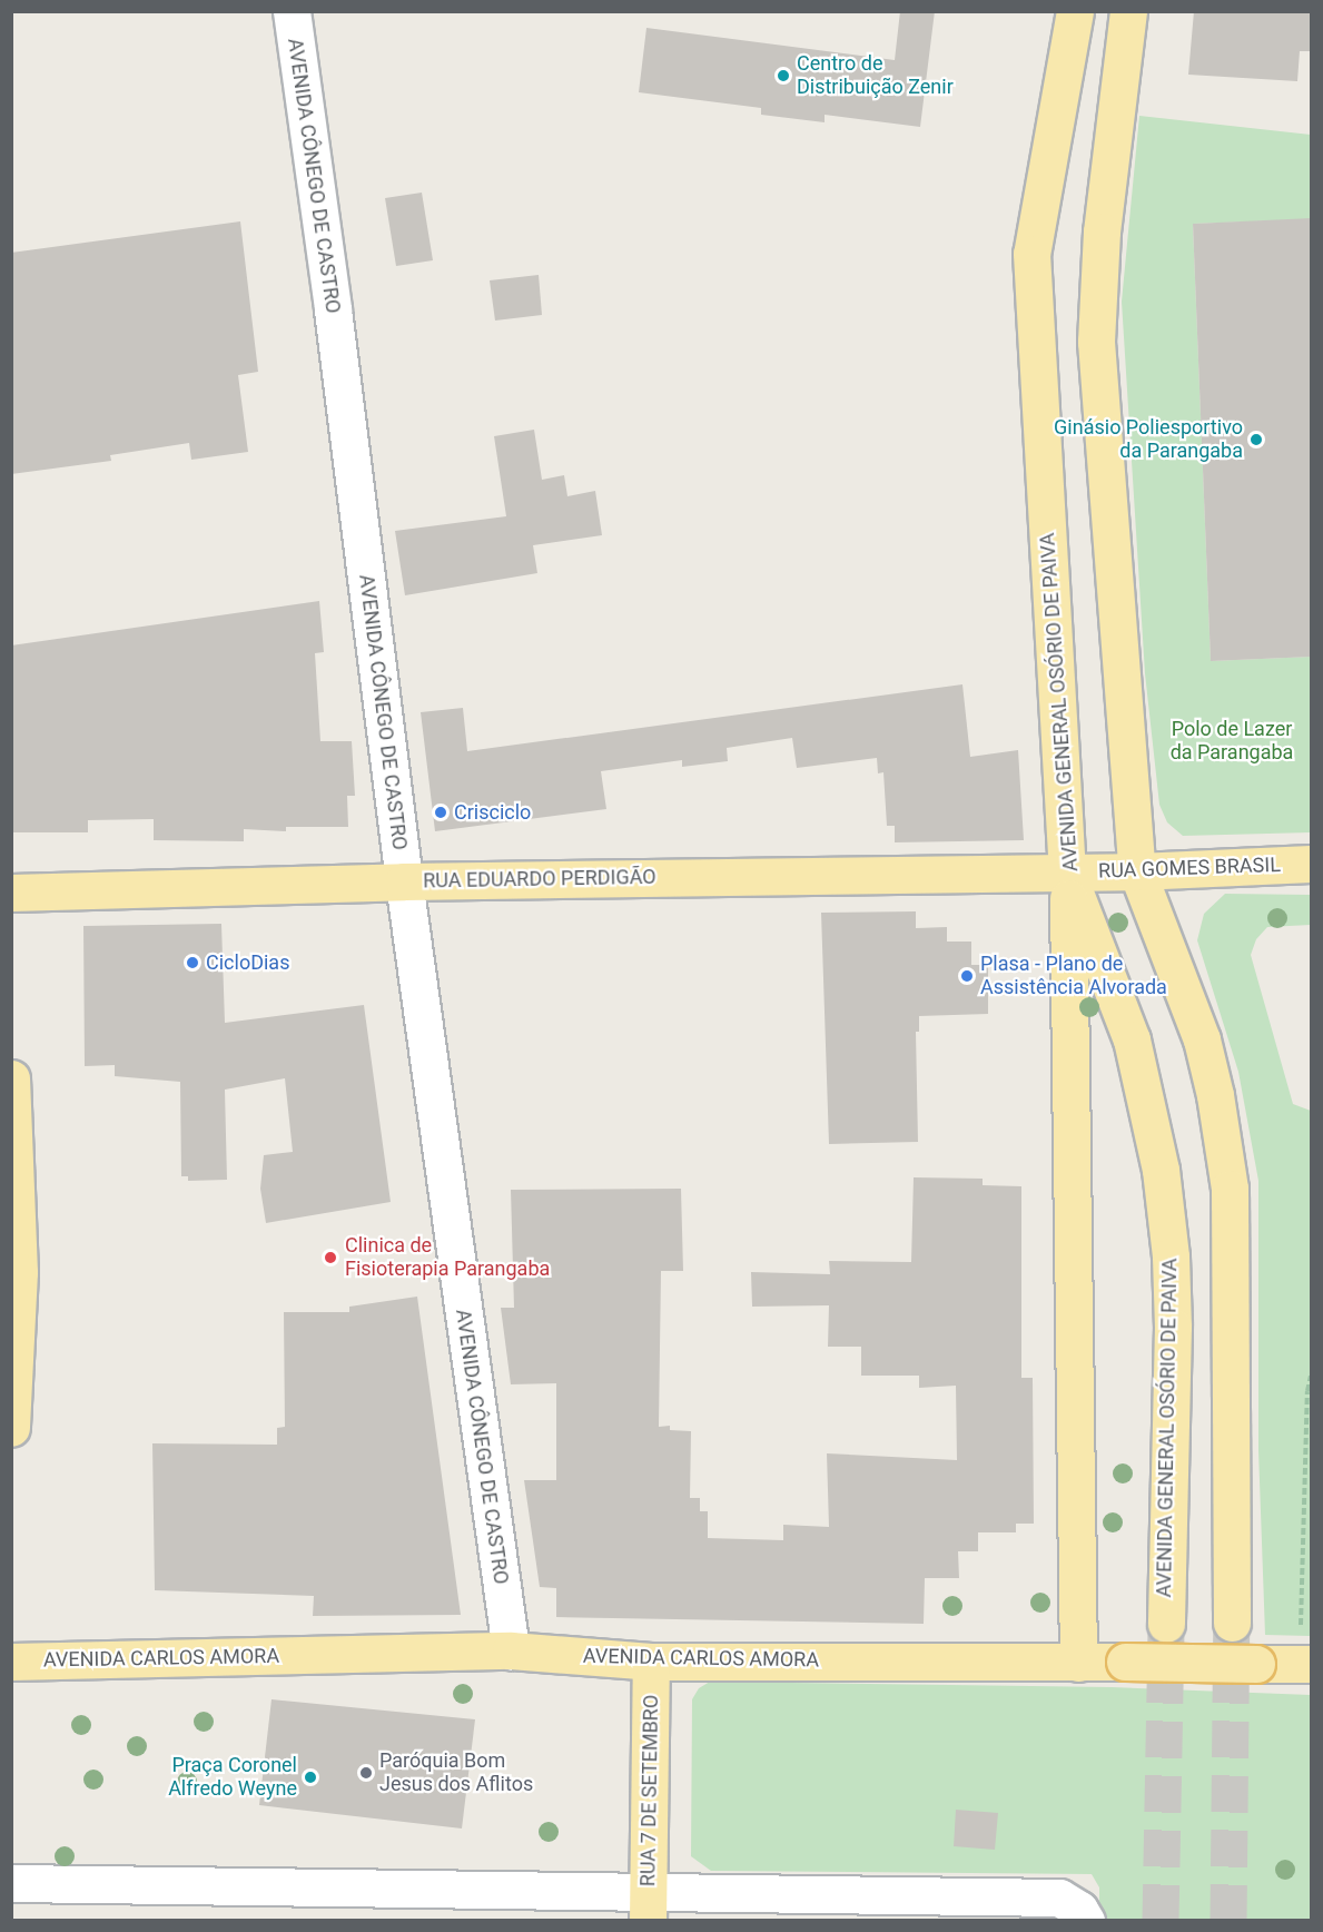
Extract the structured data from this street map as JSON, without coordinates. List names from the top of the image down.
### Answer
{
  "streets": {
    "main road": [
      "AVENIDA CÔNEGO DE CASTRO",
      "AVENIDA GENERAL OSÓRIO DE PAIVA",
      "RUA GOMES BRASIL",
      "RUA EDUARDO PERDIGÃO",
      "AVENIDA CARLOS AMORA",
      "RUA 7 DE SETEMBRO"
    ]
  },
  "crossings": [
    ["AVENIDA CÔNEGO DE CASTRO", "RUA EDUARDO PERDIGÃO"],
    ["AVENIDA CÔNEGO DE CASTRO", "AVENIDA CARLOS AMORA"],
    ["AVENIDA GENERAL OSÓRIO DE PAIVA", "RUA GOMES BRASIL"],
    ["AVENIDA GENERAL OSÓRIO DE PAIVA", "RUA EDUARDO PERDIGÃO"],
    ["RUA GOMES BRASIL", "RUA EDUARDO PERDIGÃO"],
    ["AVENIDA CARLOS AMORA", "RUA 7 DE SETEMBRO"]
  ],
  "parks": ["Polo de Lazer da Parangaba"],
  "places": [
    "Centro de Distribuição Zenir",
    "Ginásio Poliesportivo da Parangaba",
    "Crisciclo",
    "CicloDias",
    "Plasa - Plano de Assistência Alvorada",
    "Clinica de Fisioterapia Parangaba",
    "Paróquia Bom Jesus dos Aflitos",
    "Praça Coronel Alfredo Weyne"
  ]
}
